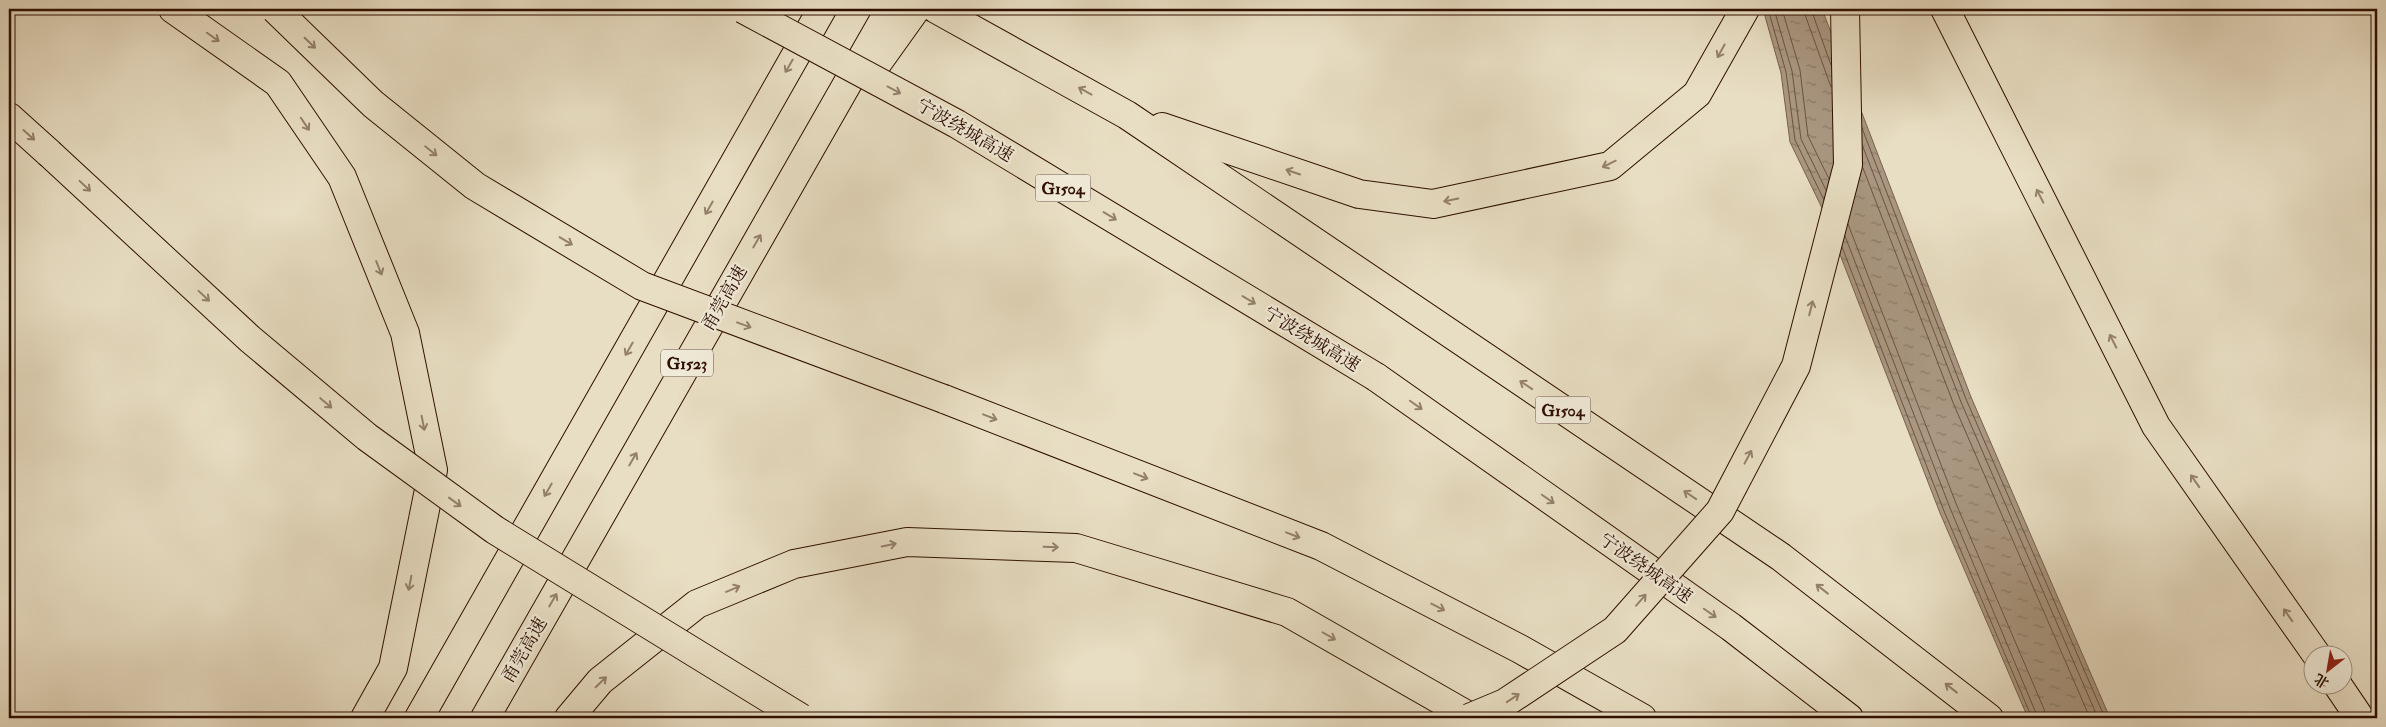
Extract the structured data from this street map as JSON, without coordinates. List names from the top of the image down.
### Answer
{
  "streets": {
    "highway": [
      "宁波绕城高速",
      "G1504",
      "甬莞高速",
      "G1523"
    ]
  },
  "north": "bottom left"
}
